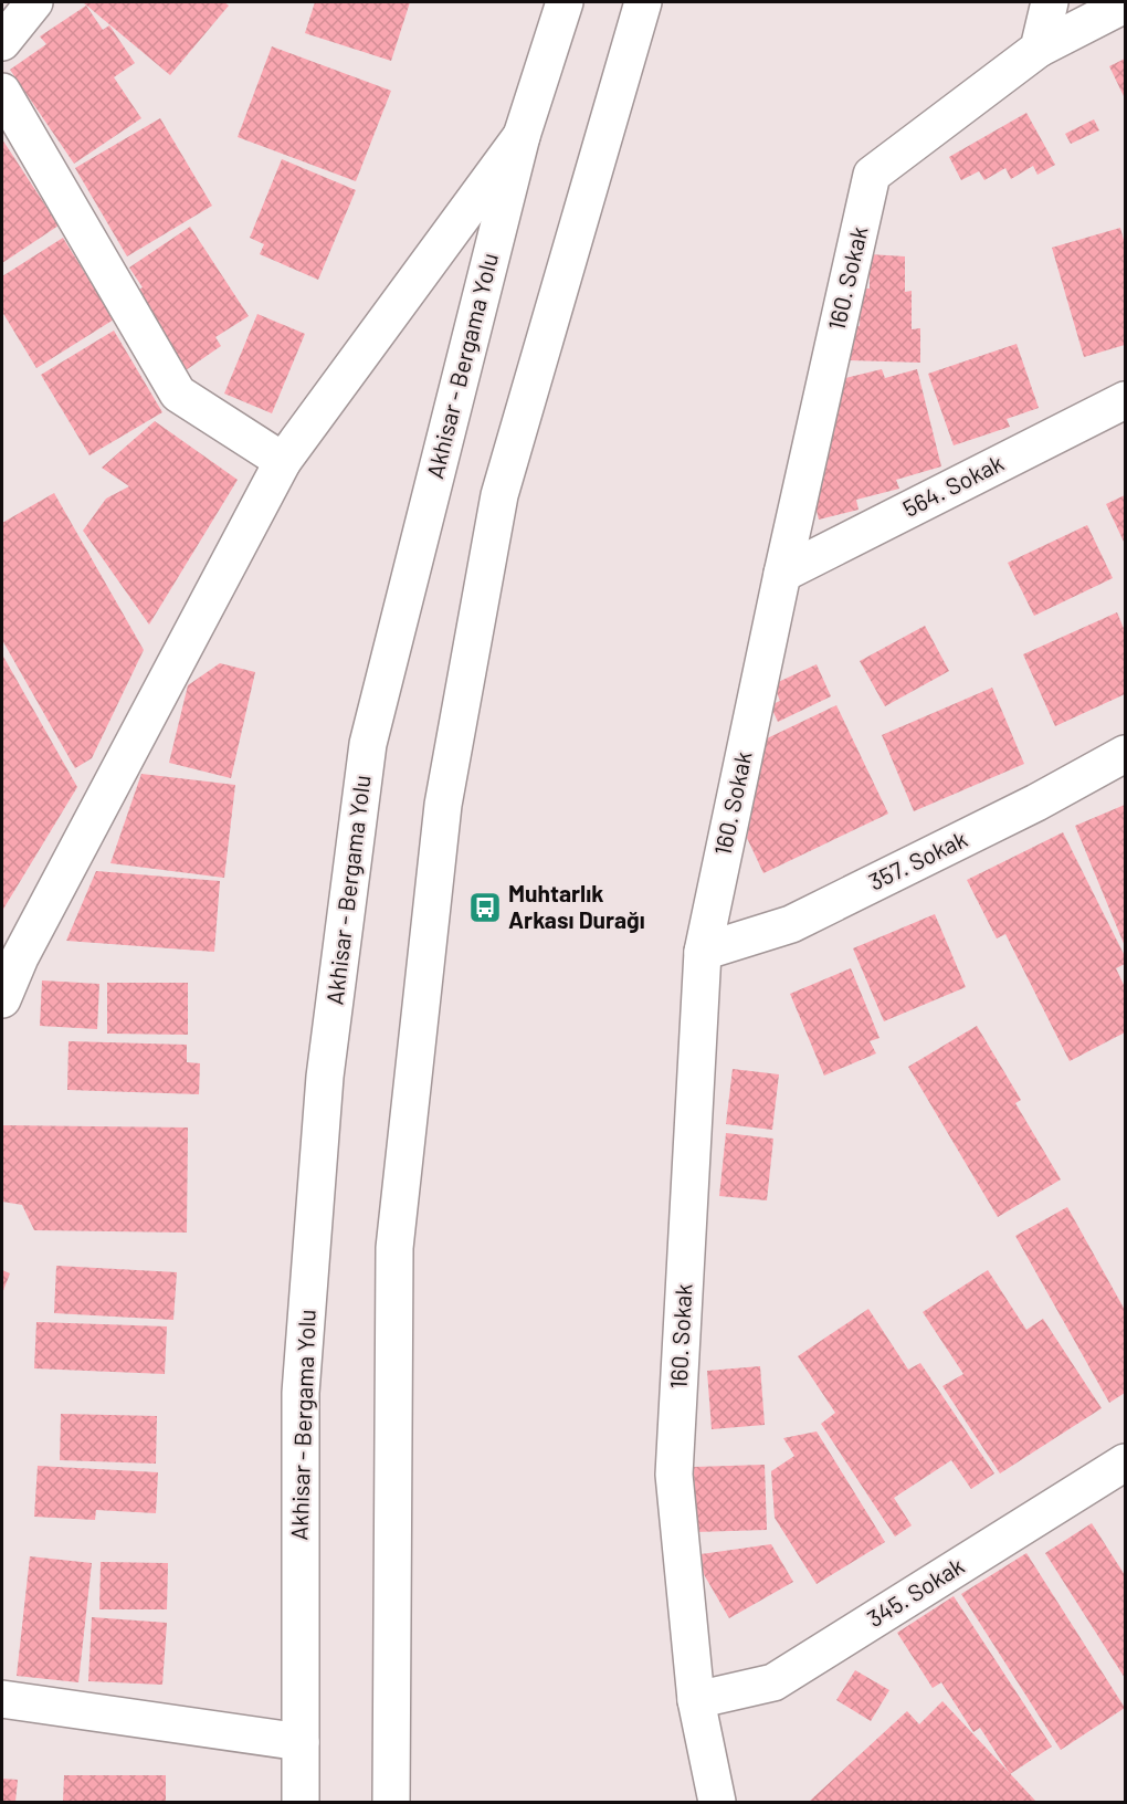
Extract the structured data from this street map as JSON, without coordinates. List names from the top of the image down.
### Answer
{
  "streets": {
    "street": [
      "160. Sokak",
      "Akhisar - Bergama Yolu",
      "564. Sokak",
      "357. Sokak",
      "345. Sokak"
    ]
  },
  "crossings": [
    ["160. Sokak", "564. Sokak"],
    ["160. Sokak", "357. Sokak"],
    ["160. Sokak", "345. Sokak"]
  ],
  "places": {
    "bus stop": ["Muhtarlık Arkası Durağı"]
  }
}
